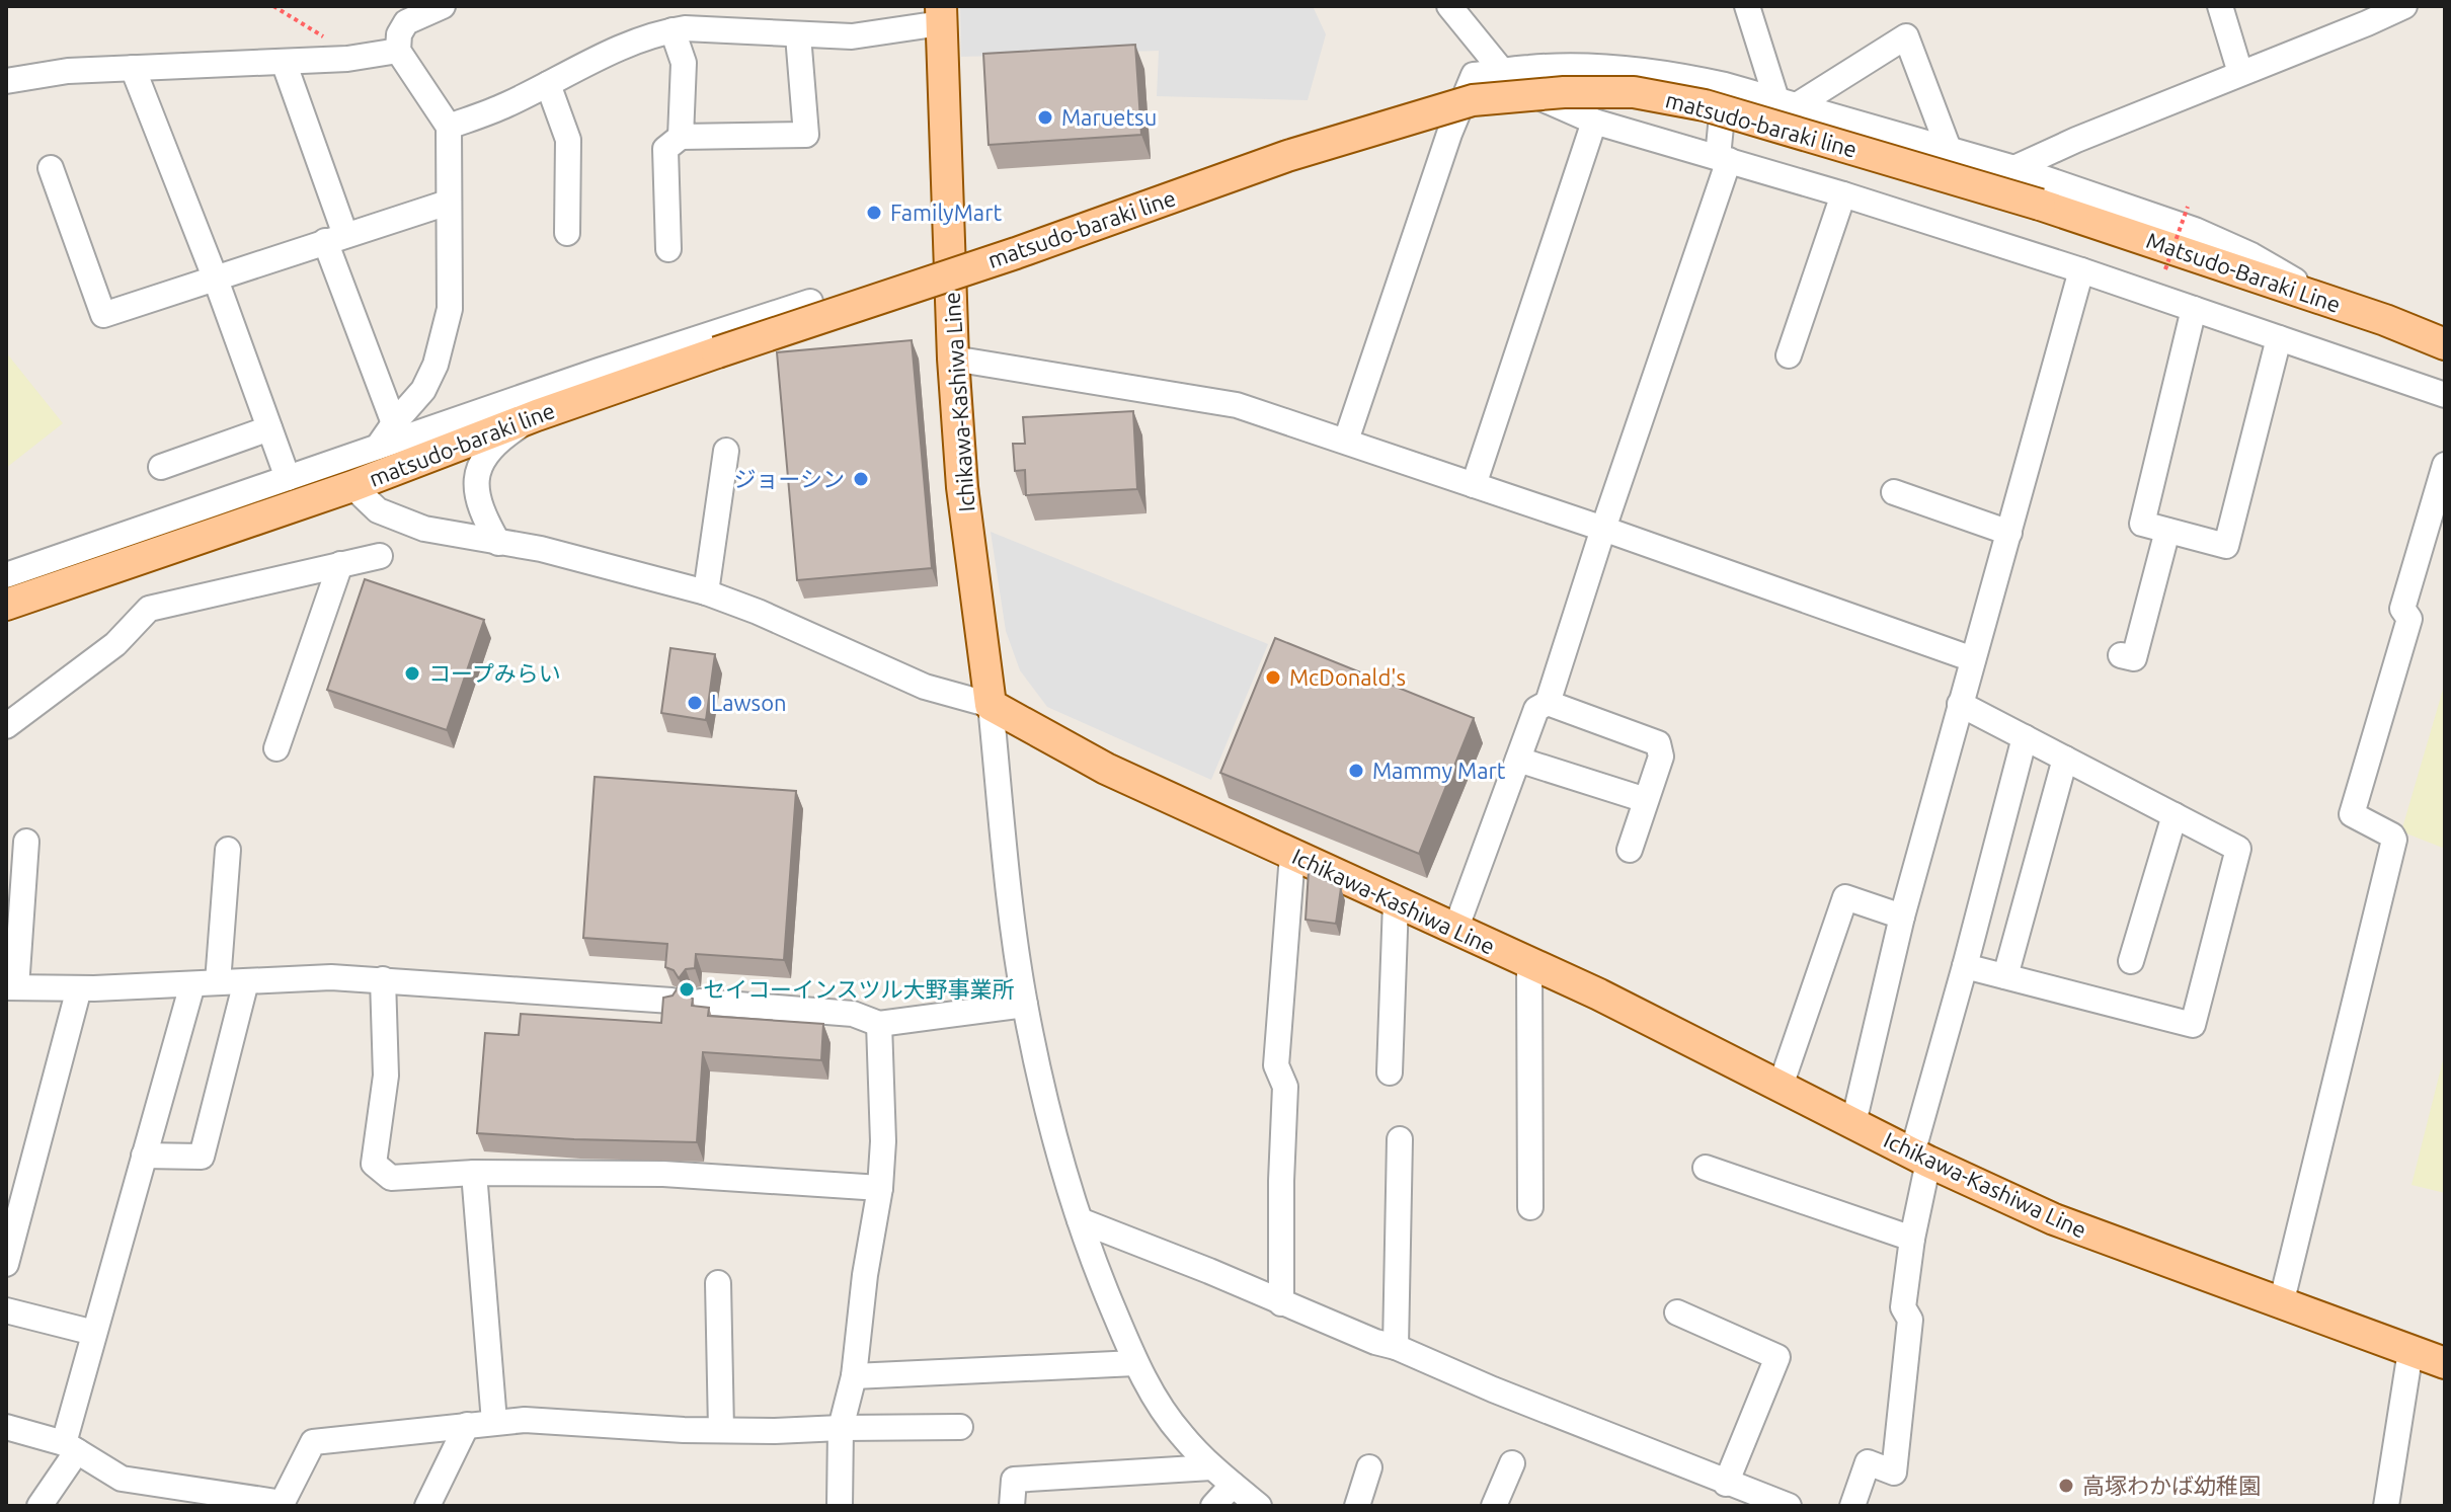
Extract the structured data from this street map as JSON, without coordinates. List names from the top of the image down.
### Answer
{
  "streets": {
    "main road": ["matsudo-baraki line", "Matsudo-Baraki Line", "Ichikawa-Kashiwa Line"]
  },
  "crossings": [
    ["matsudo-baraki line", "Matsudo-Baraki Line"]
  ],
  "places": [
    "Maruetsu",
    "FamilyMart",
    "ジョーシン",
    "コープみらい",
    "McDonald's",
    "Lawson",
    "Mammy Mart",
    "セイコーインスツル大野事業所",
    "高塚わかば幼稚園"
  ]
}
